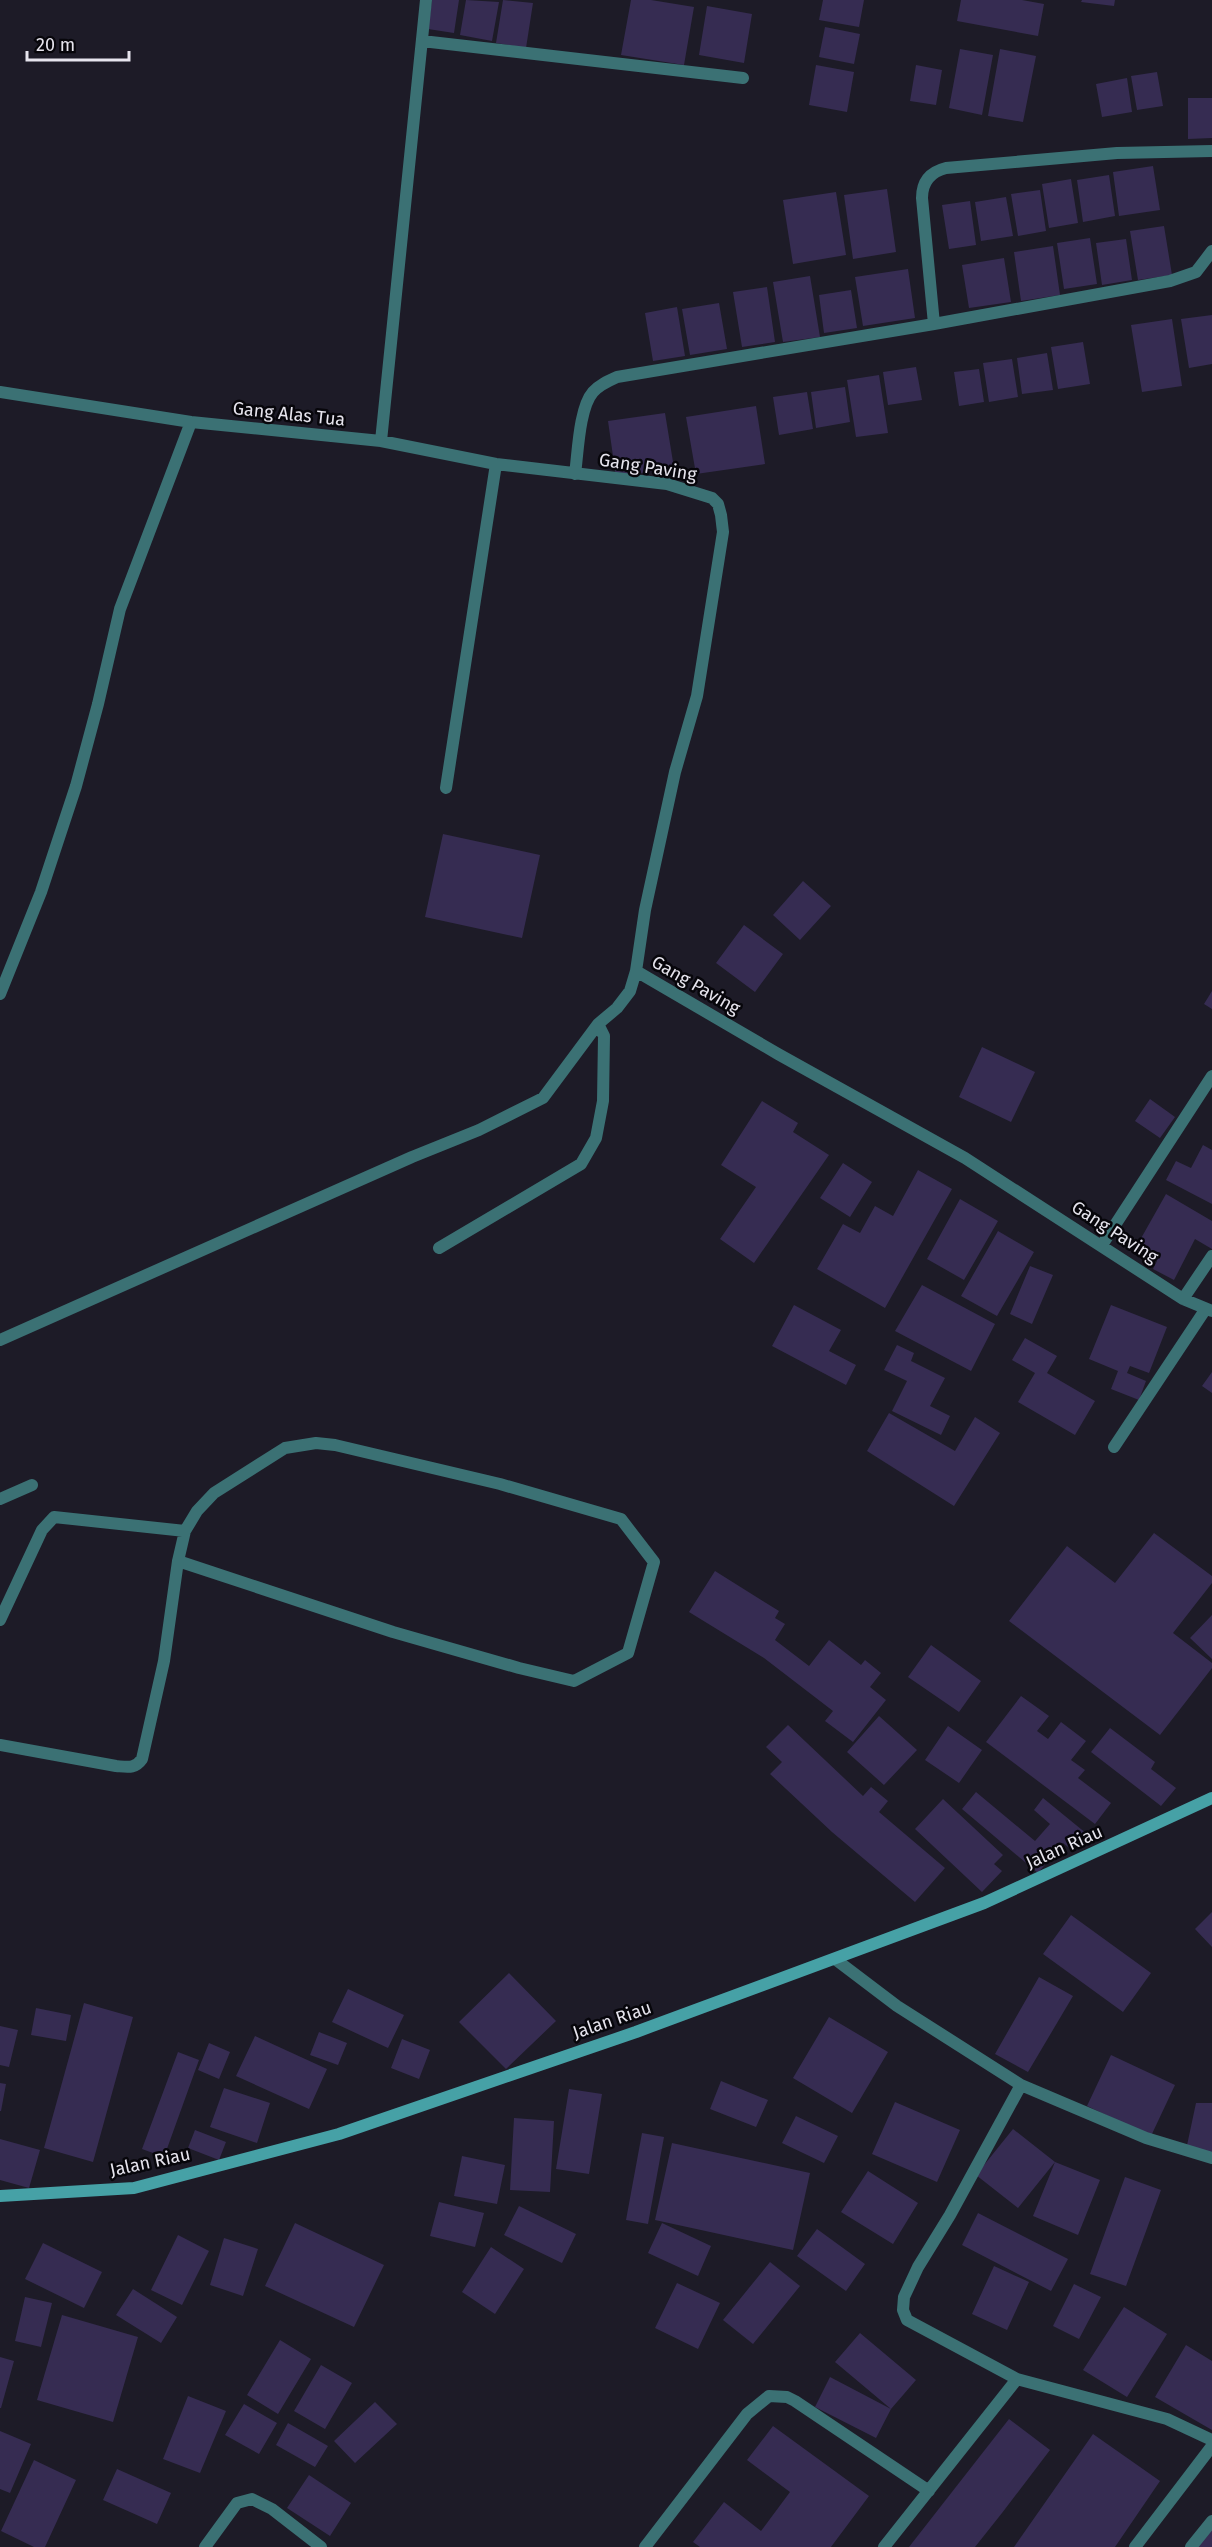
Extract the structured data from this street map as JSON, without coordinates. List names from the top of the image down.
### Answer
{
  "streets": {
    "main road": ["Jalan Riau"],
    "street": ["Gang Alas Tua", "Gang Paving"]
  },
  "crossings": [
    ["Gang Alas Tua", "Gang Paving"]
  ],
  "scale_bar": "20 m"
}
